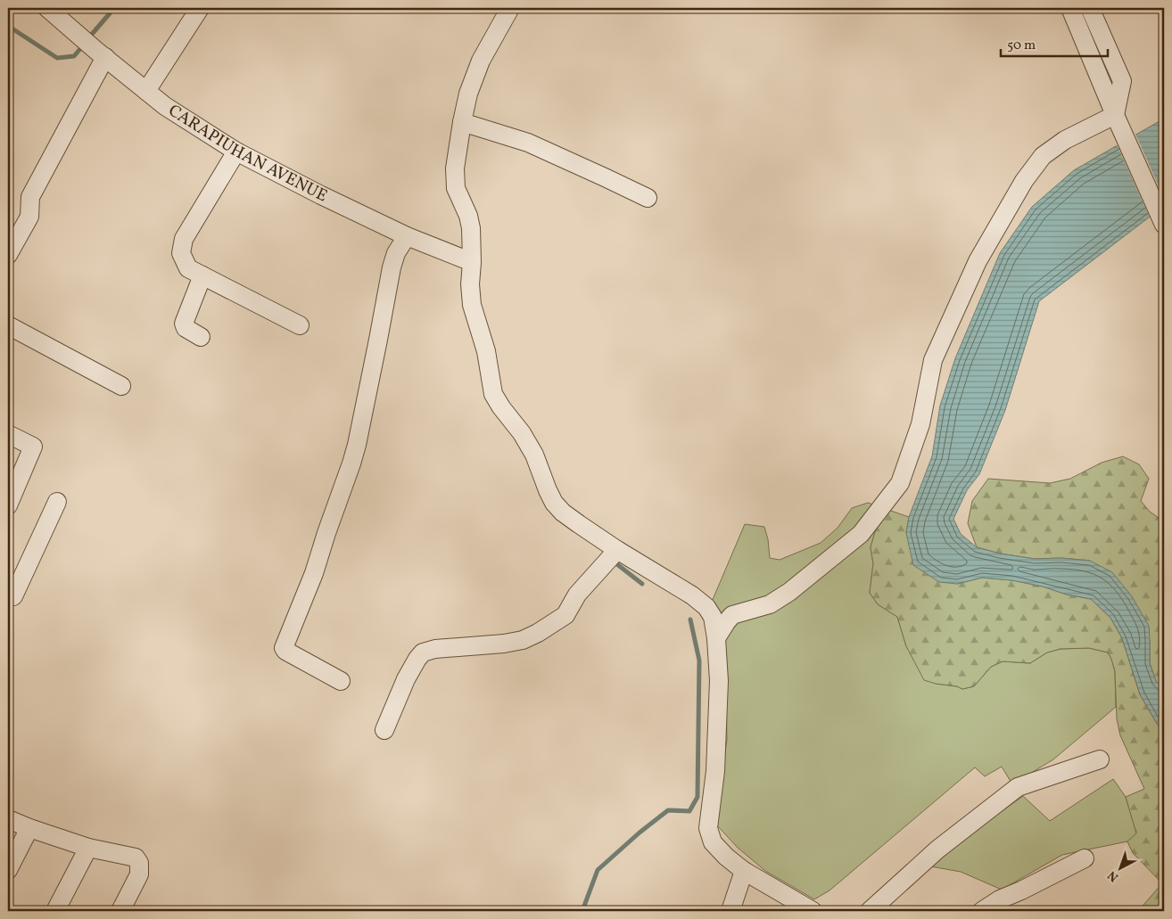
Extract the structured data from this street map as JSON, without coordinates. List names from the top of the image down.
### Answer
{
  "streets": {
    "street": ["CARAPIUHAN AVENUE"]
  },
  "scale_bar": "50 m",
  "north": "bottom left"
}
